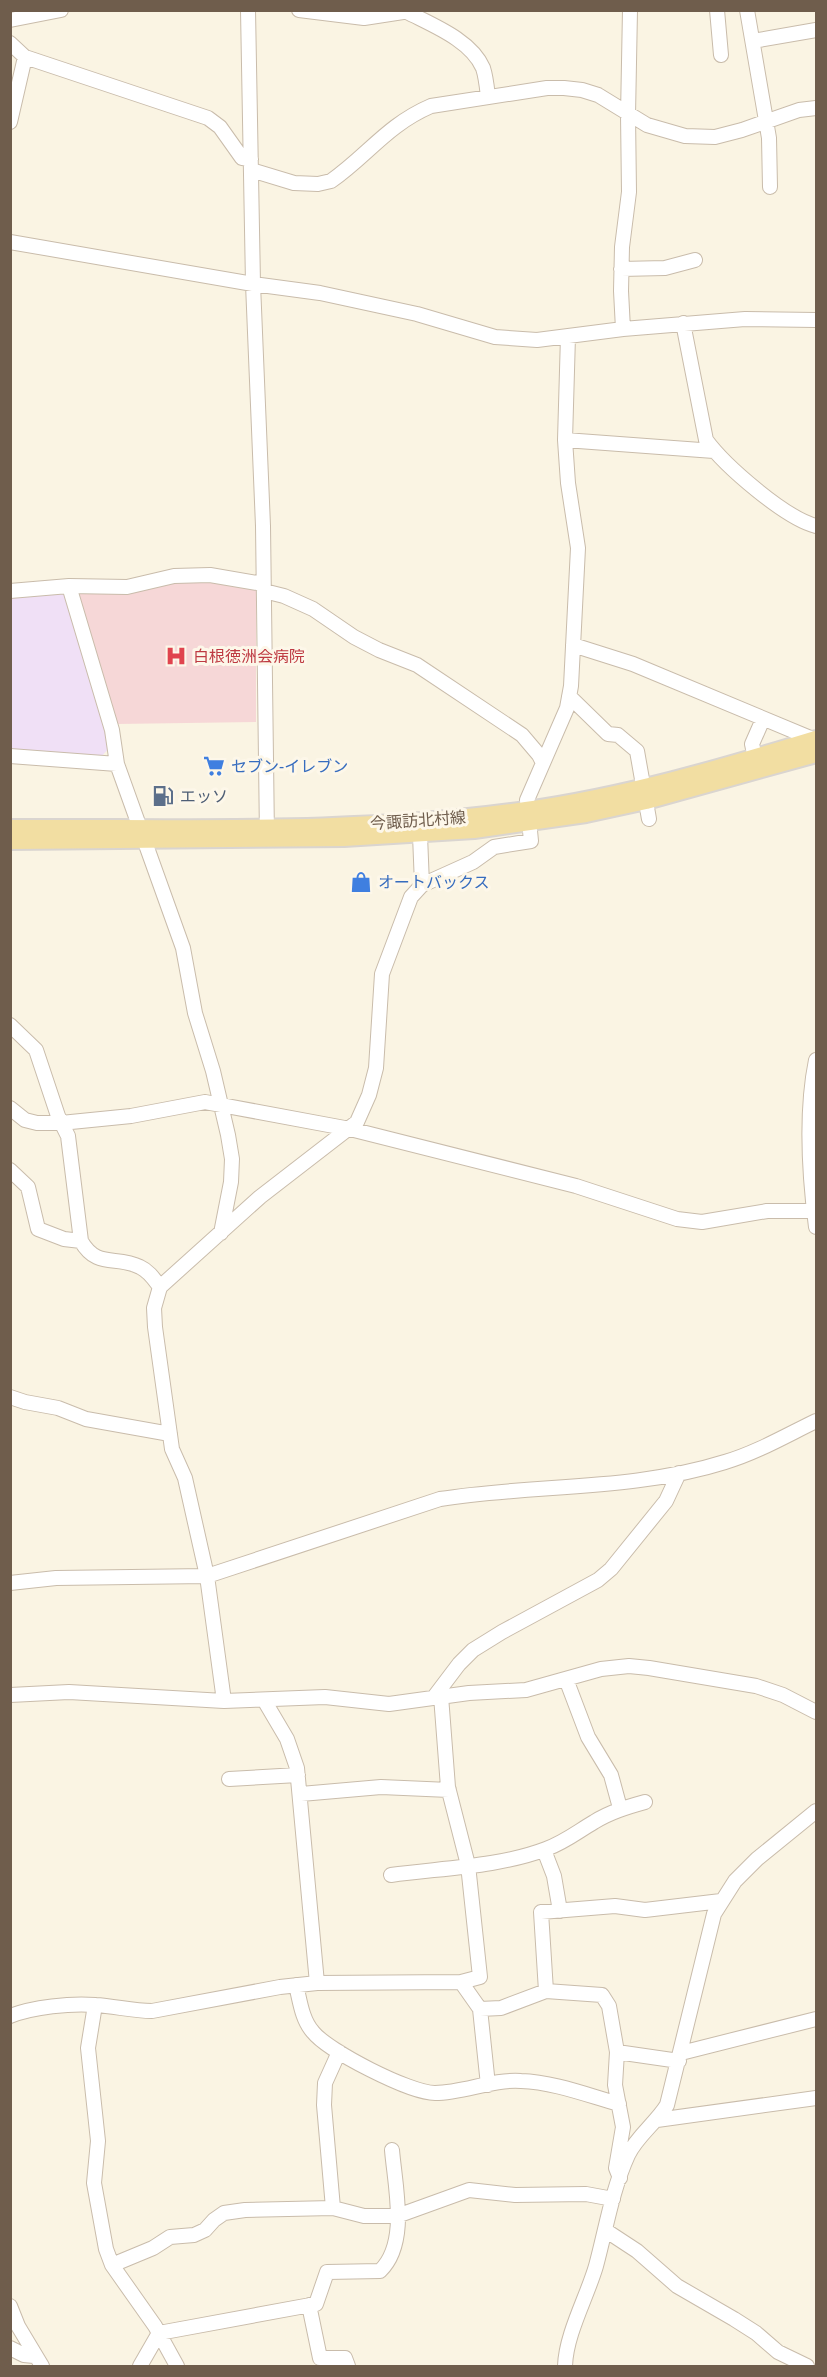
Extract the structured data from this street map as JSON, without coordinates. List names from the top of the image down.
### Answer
{
  "streets": {
    "main road": ["今諏訪北村線"]
  },
  "places": {
    "hospital": ["白根徳洲会病院"],
    "supermarket": ["セブン-イレブン"],
    "fuel station": ["エッソ"],
    "shop": ["オートバックス"]
  }
}
